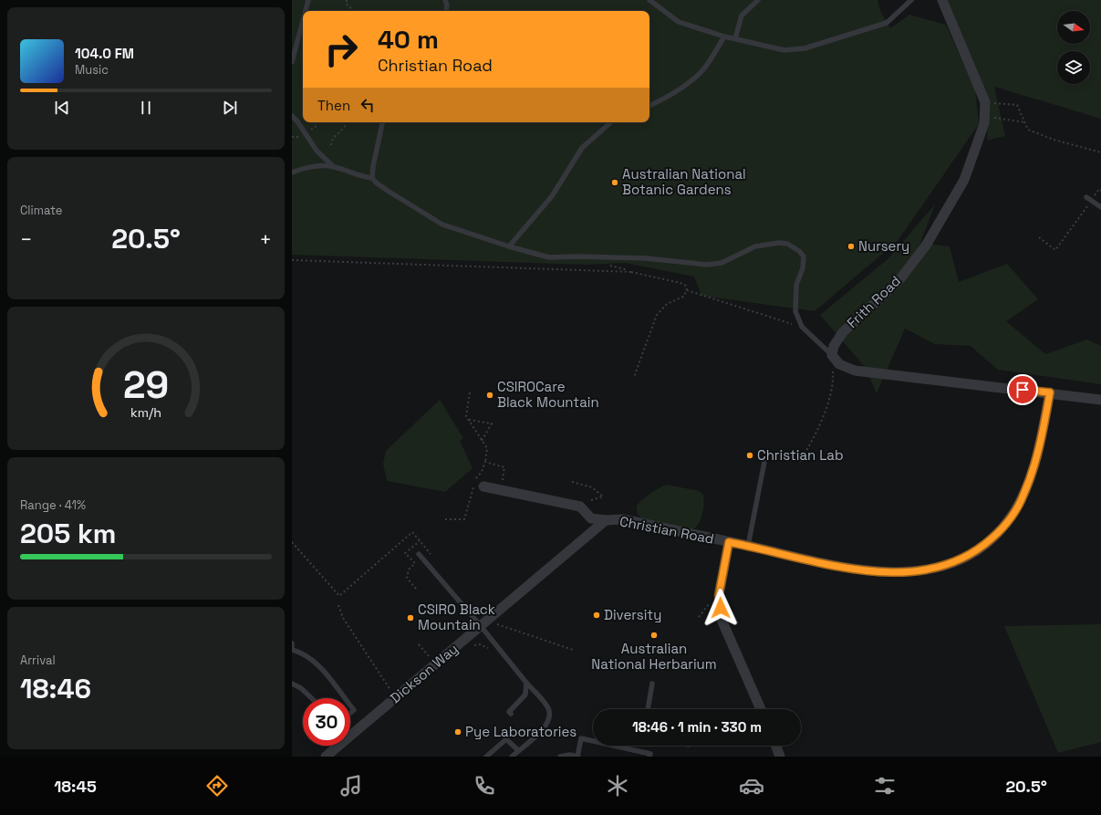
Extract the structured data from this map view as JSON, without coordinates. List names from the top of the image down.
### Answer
{
  "streets": {
    "street": ["Frith Road", "Christian Road", "Dickson Way"]
  },
  "crossings": [
    ["Christian Road", "Dickson Way"]
  ],
  "places": [
    "Australian National Botanic Gardens",
    "Nursery",
    "CSIROCare Black Mountain",
    "Christian Lab",
    "Diversity",
    "CSIRO Black Mountain",
    "Australian National Herbarium",
    "Pye Laboratories"
  ],
  "north": "right",
  "page": {
    "turn": ["40 m", "Christian Road"],
    "song": ["104.0 FM", "Music"],
    "then": "Then",
    "tile": [
      "Climate",
      ["Range · 41%", "205 km"],
      ["Arrival", "18:46"]
    ],
    "heat": ["−", "20.5°", "+"],
    "limit": "30",
    "trip": "18:46 · 1 min · 330 m",
    "tabs": ["18:45", "20.5°"],
    "gauge": ["29", "km/h"]
  }
}
